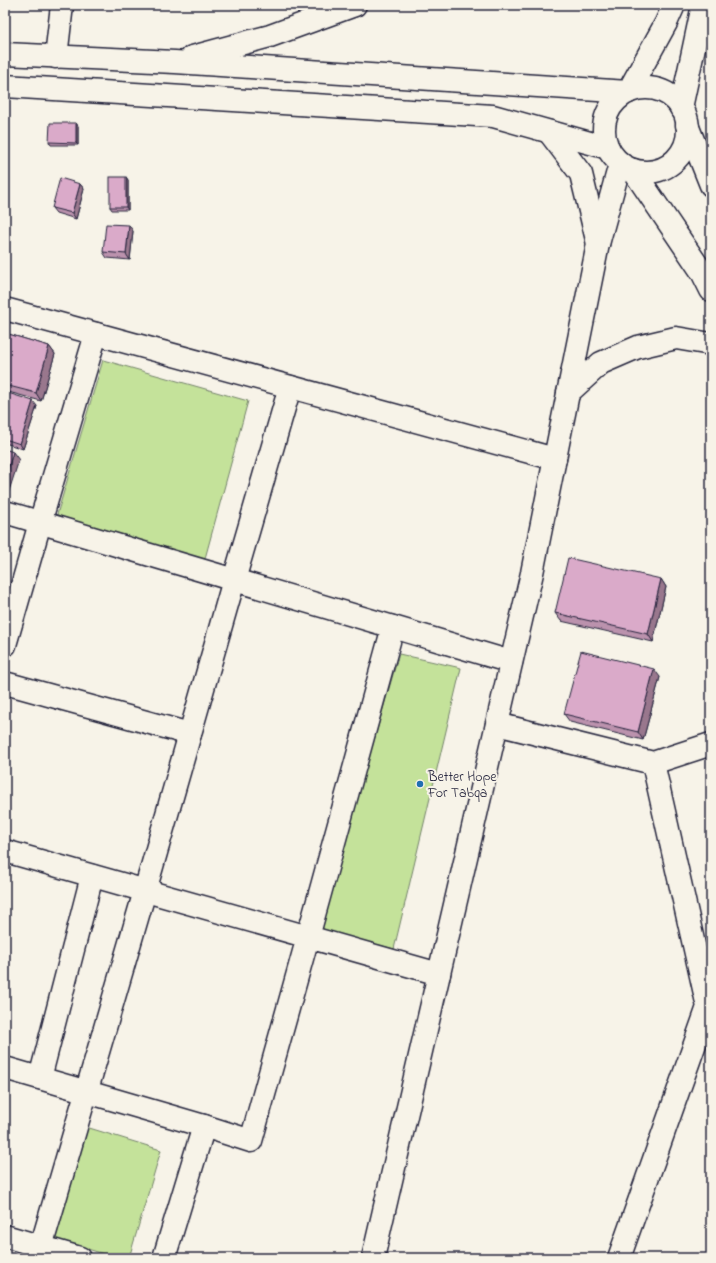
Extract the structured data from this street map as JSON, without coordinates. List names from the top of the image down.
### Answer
{
  "places": ["Better Hope For Tabqa"]
}
